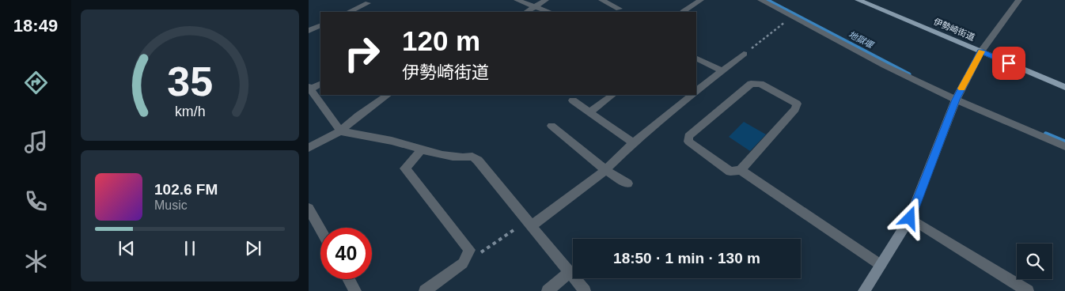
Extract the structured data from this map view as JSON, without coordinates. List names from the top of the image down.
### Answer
{
  "streets": {
    "main road": ["伊勢崎街道"]
  },
  "water": ["地獄堰"],
  "page": {
    "tabs": "18:49",
    "turn": ["120 m", "伊勢崎街道"],
    "song": ["102.6 FM", "Music"],
    "limit": "40",
    "trip": "18:50 · 1 min · 130 m",
    "gauge": ["35", "km/h"]
  }
}
